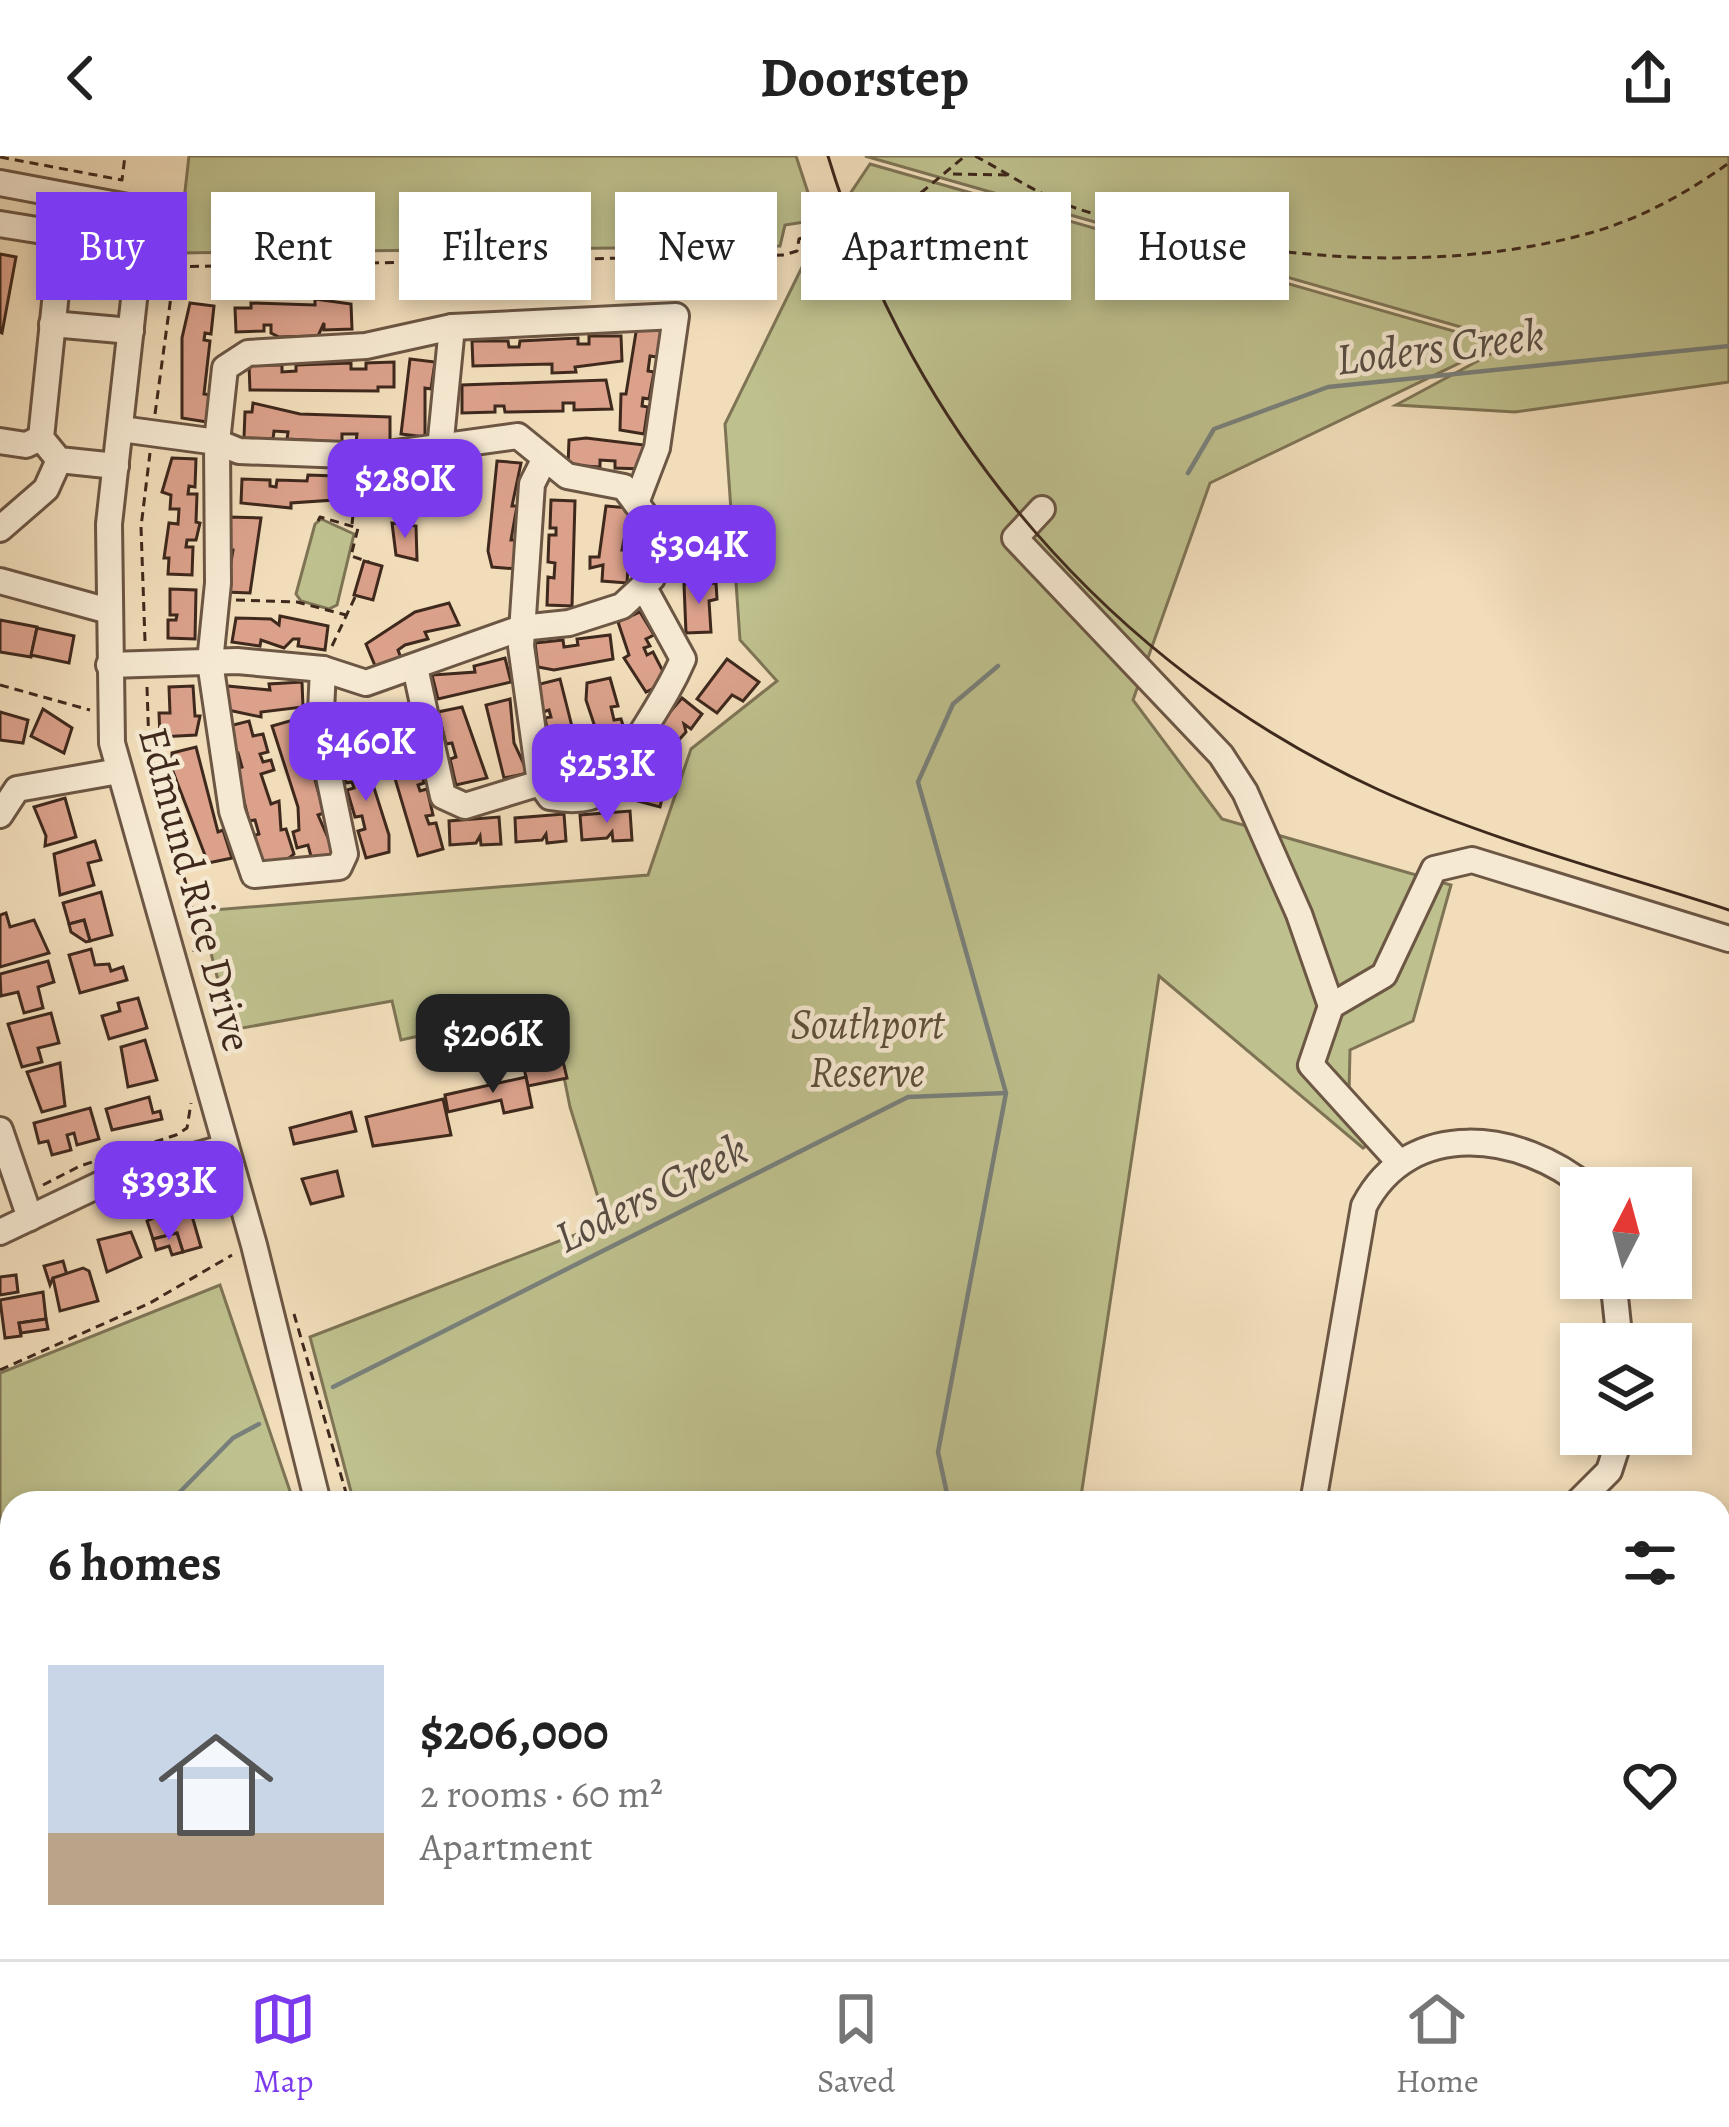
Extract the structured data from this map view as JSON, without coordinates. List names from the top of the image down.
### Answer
{
  "streets": {
    "street": ["Edmund Rice Drive"]
  },
  "water": ["Loders Creek"],
  "parks": ["Southport Reserve"],
  "north": "top",
  "page": {
    "header": "Doorstep",
    "chip": [
      "Buy",
      "Rent",
      "Filters",
      "New",
      "Apartment",
      "House"
    ],
    "price": [
      "$280K",
      "$304K",
      "$460K",
      "$253K",
      "$206K",
      "$393K"
    ],
    "heading": "6 homes",
    "list": [
      {
        "name": "$206,000",
        "note": "2 rooms · 60 m² · Apartment"
      }
    ],
    "tabs": ["Map", "Saved", "Home"]
  }
}
